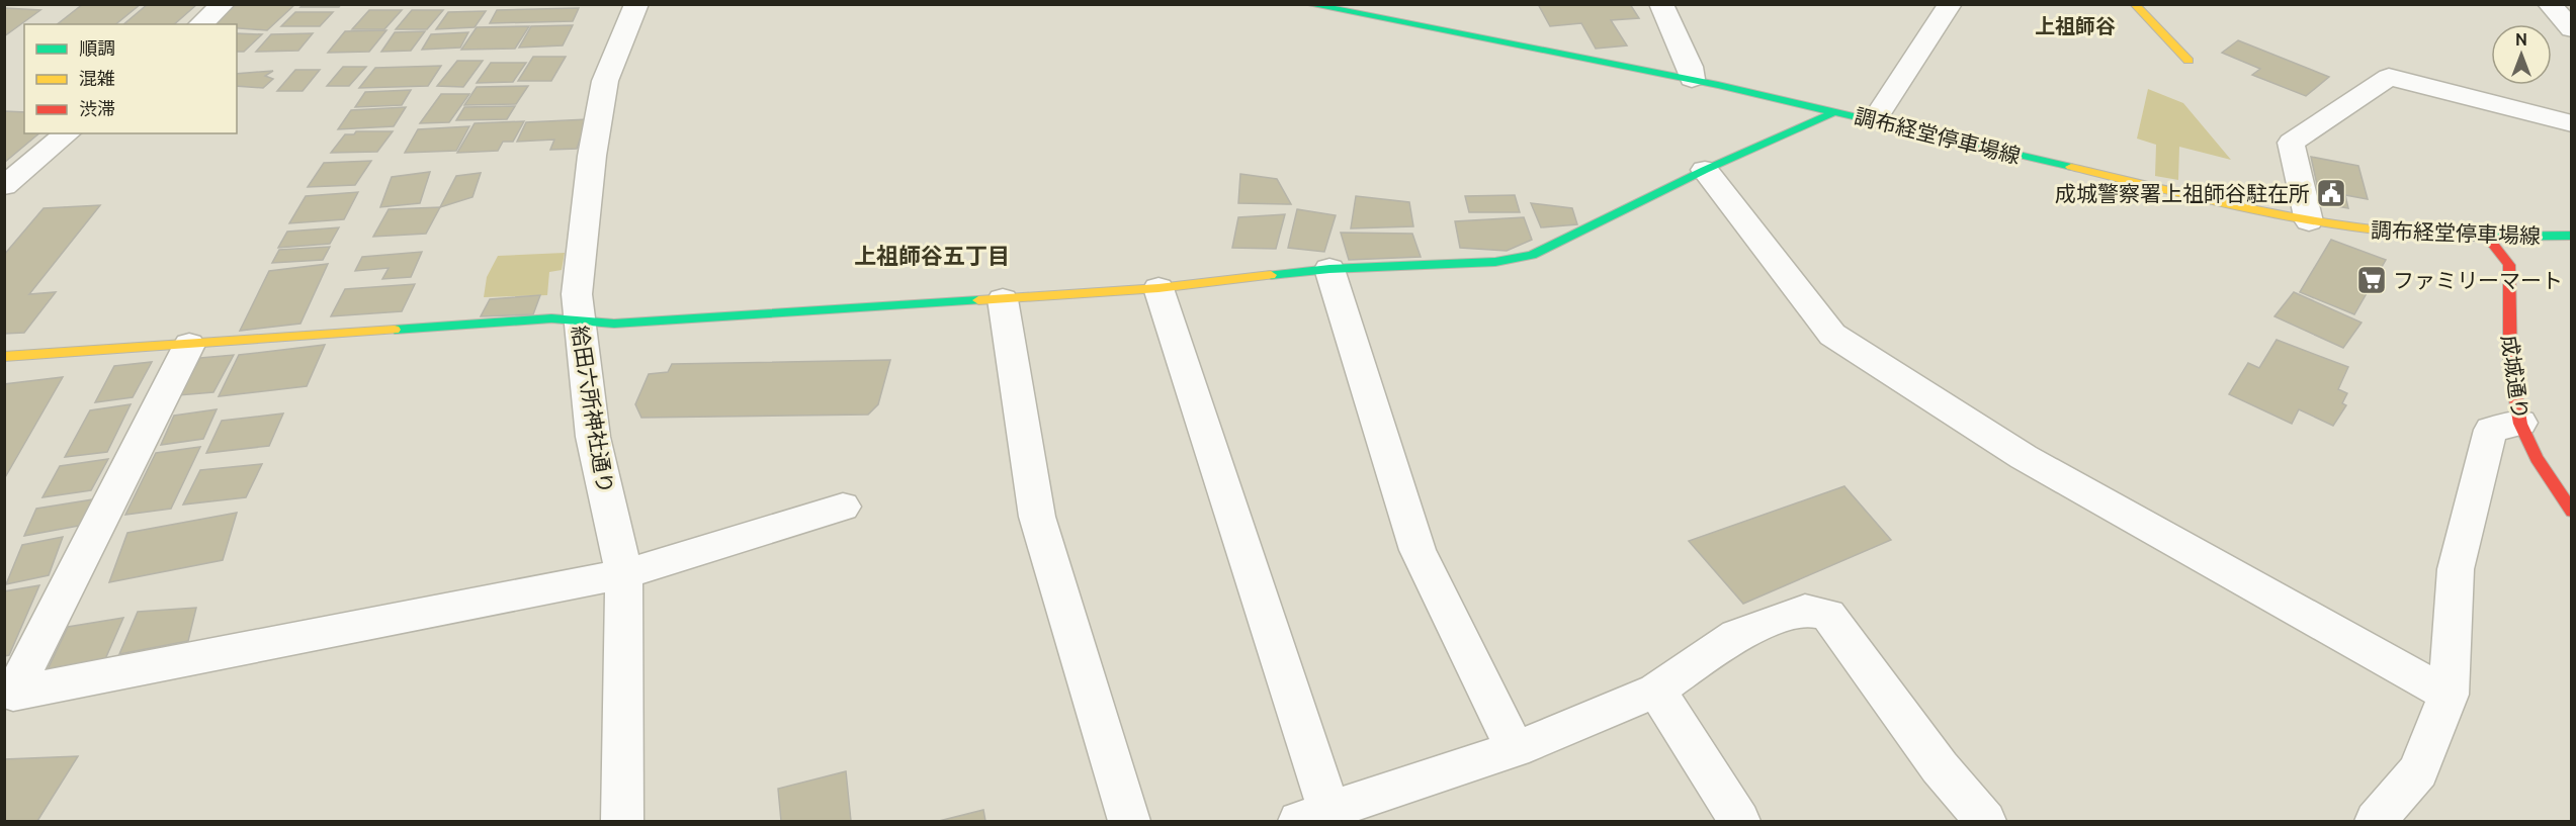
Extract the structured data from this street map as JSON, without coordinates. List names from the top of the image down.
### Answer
{
  "streets": {
    "street": ["調布経堂停車場線", "成城通り", "給田六所神社通り"]
  },
  "crossings": [
    ["調布経堂停車場線", "成城通り"]
  ],
  "districts": ["上祖師谷", "上祖師谷五丁目"],
  "places": {
    "public building": ["成城警察署上祖師谷駐在所"],
    "supermarket": ["ファミリーマート"]
  },
  "legend": ["順調", "混雑", "渋滞"],
  "north": "top"
}
